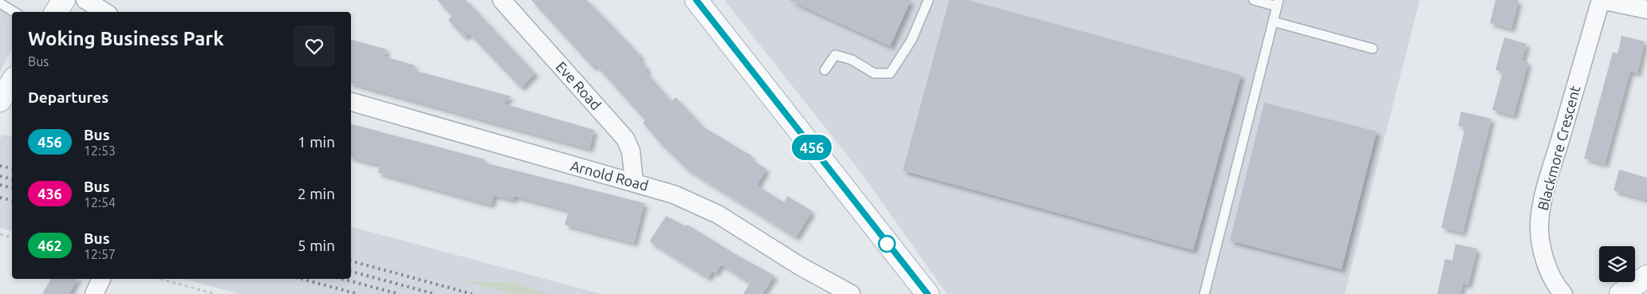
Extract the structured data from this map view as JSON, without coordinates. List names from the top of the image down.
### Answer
{
  "streets": {
    "street": ["Eve Road", "Blackmore Crescent", "Arnold Road"]
  },
  "crossings": [
    ["Eve Road", "Arnold Road"]
  ],
  "lines": ["bus line 456"],
  "page": {
    "on_map": "456",
    "heading": [
      ["Woking Business Park", "Bus"],
      "Departures"
    ],
    "list": [
      {
        "mark": "456",
        "name": "Bus",
        "note": "12:53",
        "value": "1 min"
      },
      {
        "mark": "436",
        "name": "Bus",
        "note": "12:54",
        "value": "2 min"
      },
      {
        "mark": "462",
        "name": "Bus",
        "note": "12:57",
        "value": "5 min"
      }
    ]
  }
}
